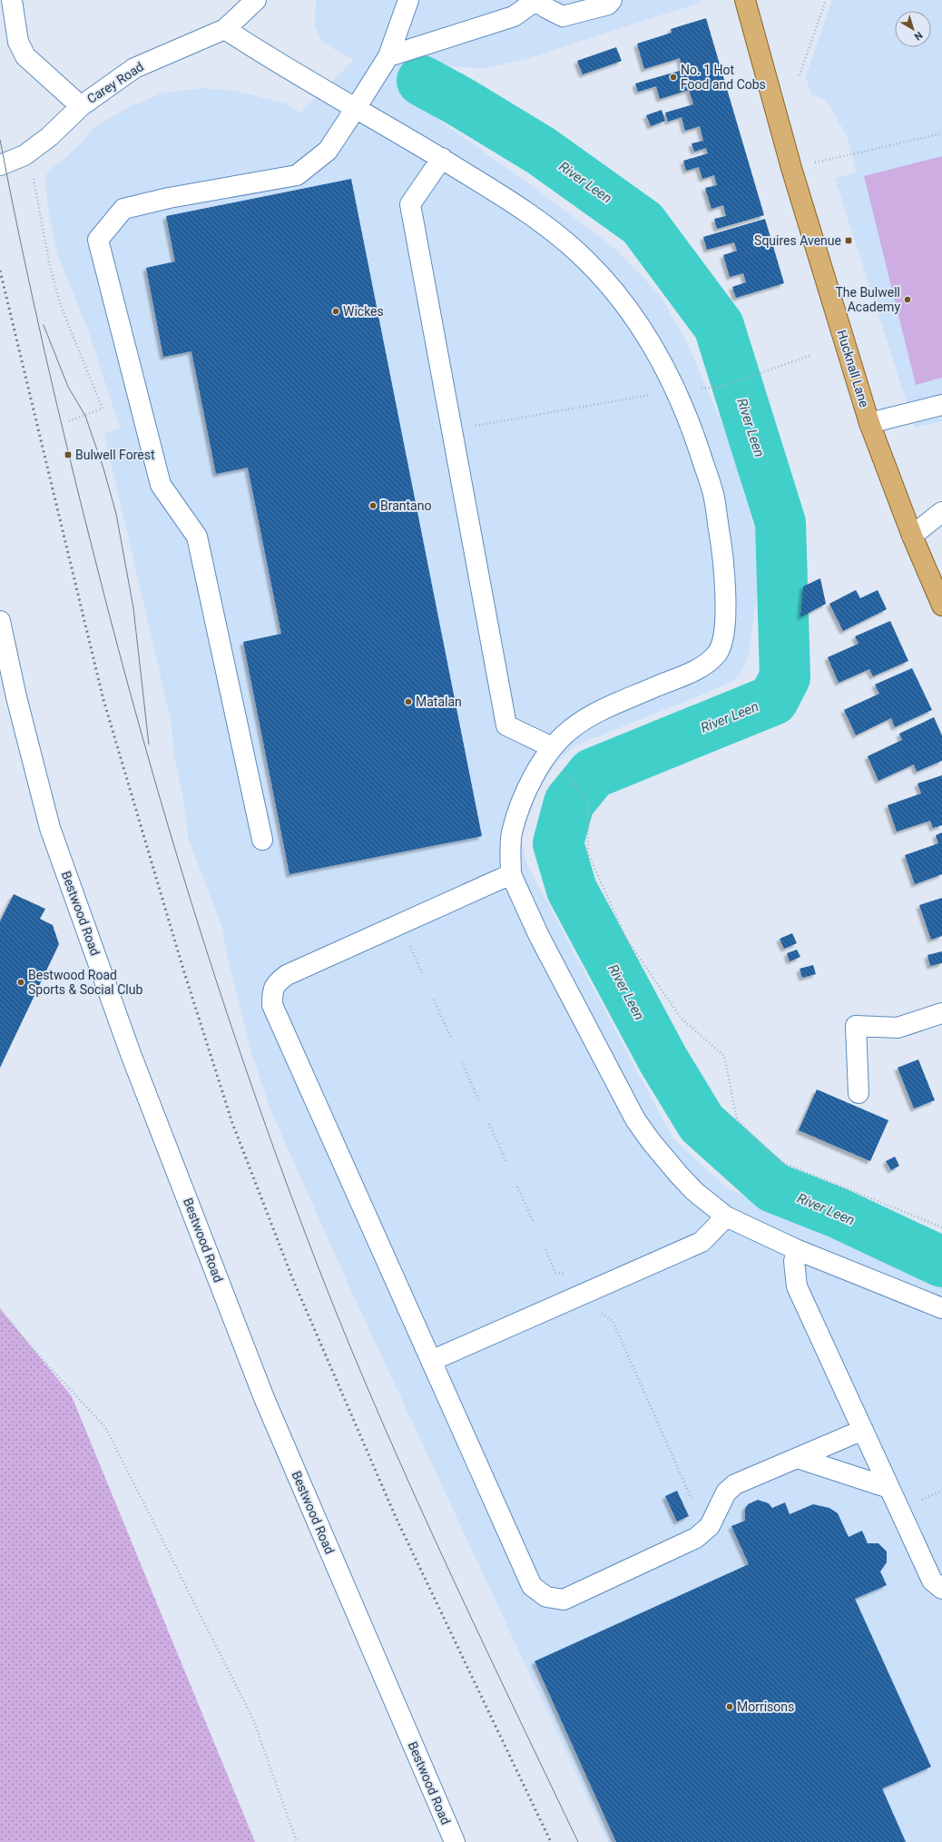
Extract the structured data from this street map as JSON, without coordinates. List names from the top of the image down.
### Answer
{
  "streets": {
    "main road": ["Hucknall Lane"],
    "street": ["Carey Road", "Bestwood Road"]
  },
  "water": ["River Leen"],
  "places": {
    "other": [
      "No. 1 Hot Food and Cobs",
      "The Bulwell Academy",
      "Wickes",
      "Brantano",
      "Matalan",
      "Bestwood Road Sports & Social Club",
      "Morrisons"
    ],
    "transit": ["Squires Avenue", "Bulwell Forest"]
  },
  "north": "bottom right"
}
